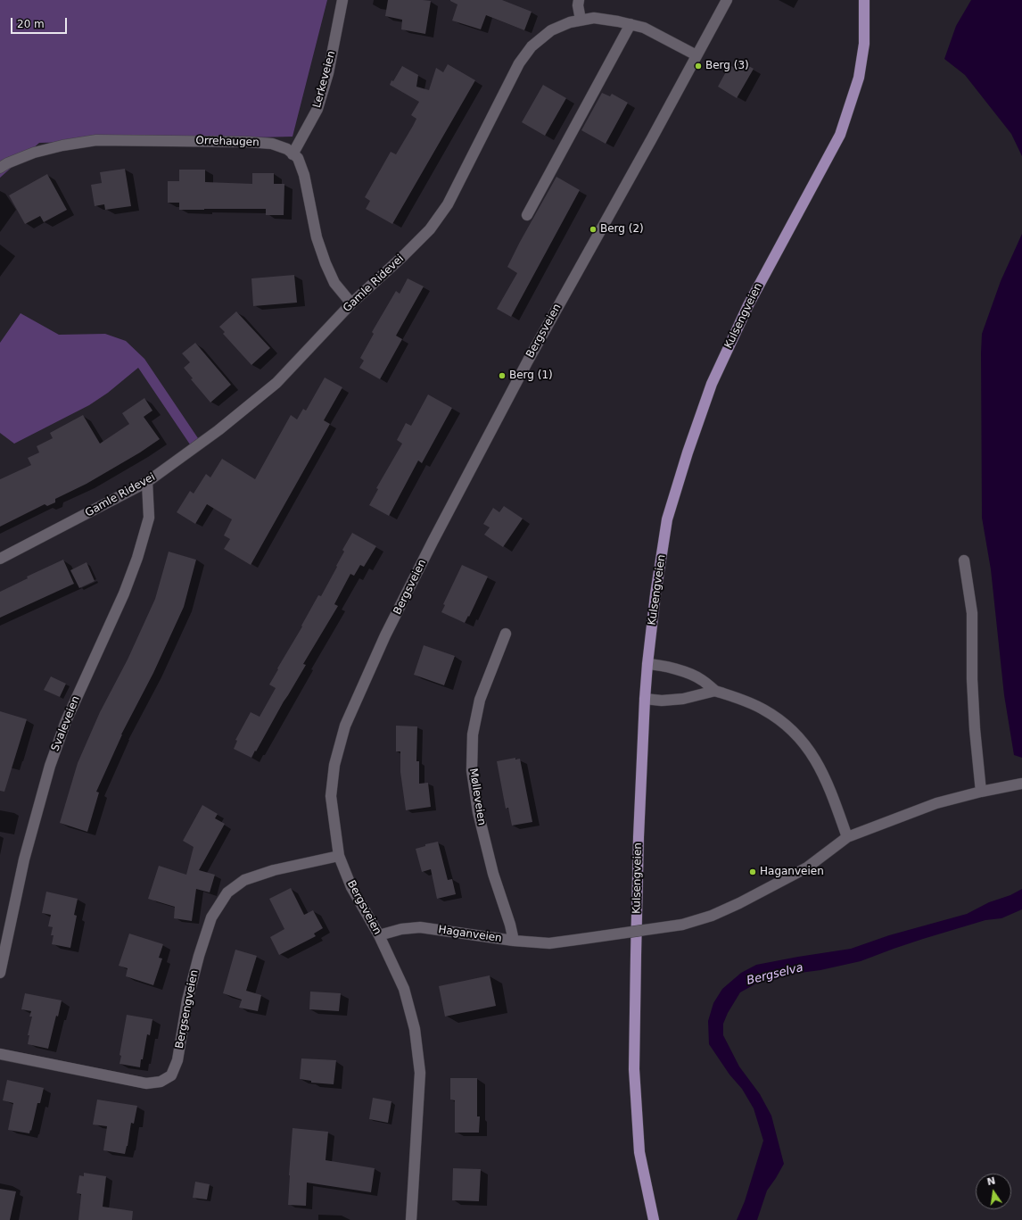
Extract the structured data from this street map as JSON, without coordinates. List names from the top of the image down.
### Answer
{
  "streets": {
    "main road": ["Kulsengveien"],
    "street": [
      "Lerkeveien",
      "Orrehaugen",
      "Gamle Ridevei",
      "Bergsveien",
      "Svaleveien",
      "Mølleveien",
      "Haganveien",
      "Bergsengveien"
    ]
  },
  "crossings": [
    ["Lerkeveien", "Orrehaugen"],
    ["Orrehaugen", "Gamle Ridevei"],
    ["Gamle Ridevei", "Bergsveien"],
    ["Gamle Ridevei", "Svaleveien"],
    ["Bergsveien", "Haganveien"],
    ["Bergsveien", "Bergsengveien"],
    ["Mølleveien", "Haganveien"]
  ],
  "water": ["Bergselva"],
  "places": [
    "Berg (3)",
    "Berg (2)",
    "Berg (1)",
    "Haganveien"
  ],
  "scale_bar": "20 m",
  "north": "top"
}
